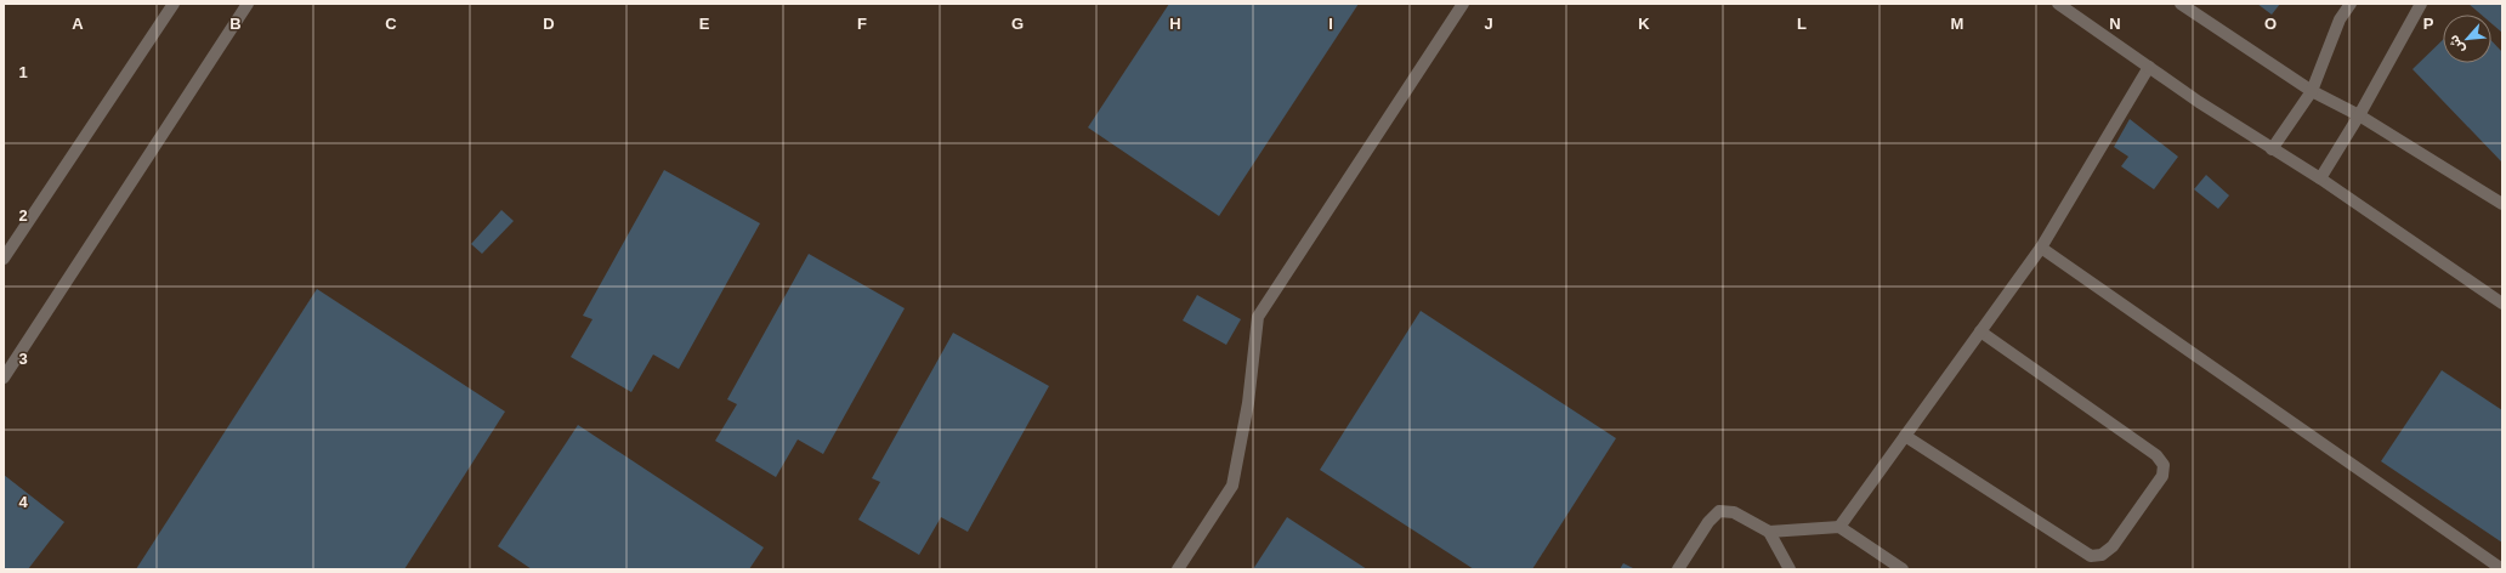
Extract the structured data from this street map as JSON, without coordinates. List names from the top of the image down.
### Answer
{
  "north": "bottom left",
  "grid": {
    "columns": [
      "A",
      "B",
      "C",
      "D",
      "E",
      "F",
      "G",
      "H",
      "I",
      "J",
      "K",
      "L",
      "M",
      "N",
      "O",
      "P"
    ],
    "rows": [
      "1",
      "2",
      "3",
      "4"
    ]
  }
}
